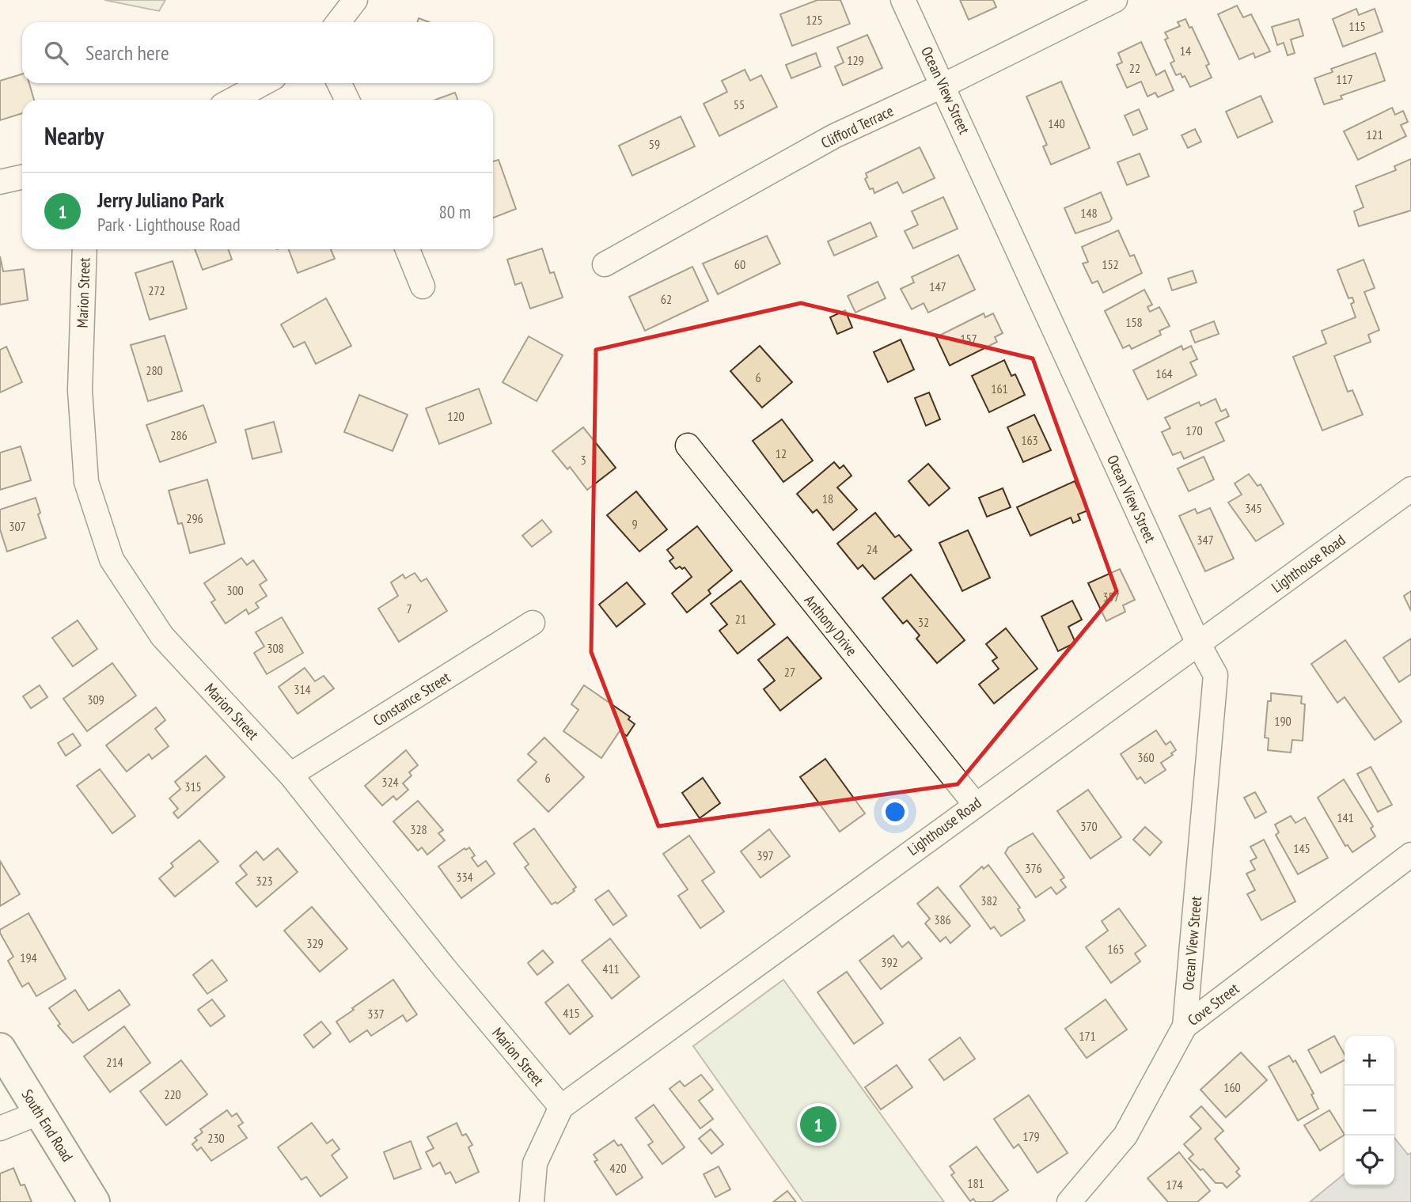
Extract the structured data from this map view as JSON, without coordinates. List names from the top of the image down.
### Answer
{
  "streets": {
    "main road": ["South End Road"],
    "street": [
      "Ocean View Street",
      "Clifford Terrace",
      "Marion Street",
      "Lighthouse Road",
      "Anthony Drive",
      "Constance Street",
      "Cove Street"
    ]
  },
  "crossings": [
    ["Ocean View Street", "Clifford Terrace"],
    ["Ocean View Street", "Lighthouse Road"],
    ["Ocean View Street", "Cove Street"],
    ["Marion Street", "Lighthouse Road"],
    ["Marion Street", "Constance Street"],
    ["Lighthouse Road", "Anthony Drive"]
  ],
  "house_numbers": [
    "125",
    "115",
    "14",
    "129",
    "22",
    "117",
    "55",
    "140",
    "121",
    "59",
    "148",
    "60",
    "152",
    "147",
    "272",
    "62",
    "158",
    "157",
    "280",
    "164",
    "6",
    "161",
    "120",
    "170",
    "286",
    "163",
    "12",
    "3",
    "18",
    "345",
    "296",
    "9",
    "307",
    "347",
    "24",
    "300",
    "357",
    "7",
    "21",
    "32",
    "308",
    "27",
    "314",
    "309",
    "190",
    "360",
    "6",
    "324",
    "315",
    "141",
    "370",
    "328",
    "145",
    "397",
    "376",
    "334",
    "323",
    "382",
    "386",
    "329",
    "165",
    "194",
    "392",
    "411",
    "415",
    "337",
    "171",
    "214",
    "160",
    "220",
    "179",
    "230",
    "420",
    "181",
    "174"
  ],
  "page": {
    "search": "Search here",
    "heading": "Nearby",
    "list": [
      {
        "mark": "1",
        "name": "Jerry Juliano Park",
        "note": "Park · Lighthouse Road",
        "value": "80 m"
      }
    ],
    "map_buttons": ["+", "−"],
    "pins": "1"
  }
}
